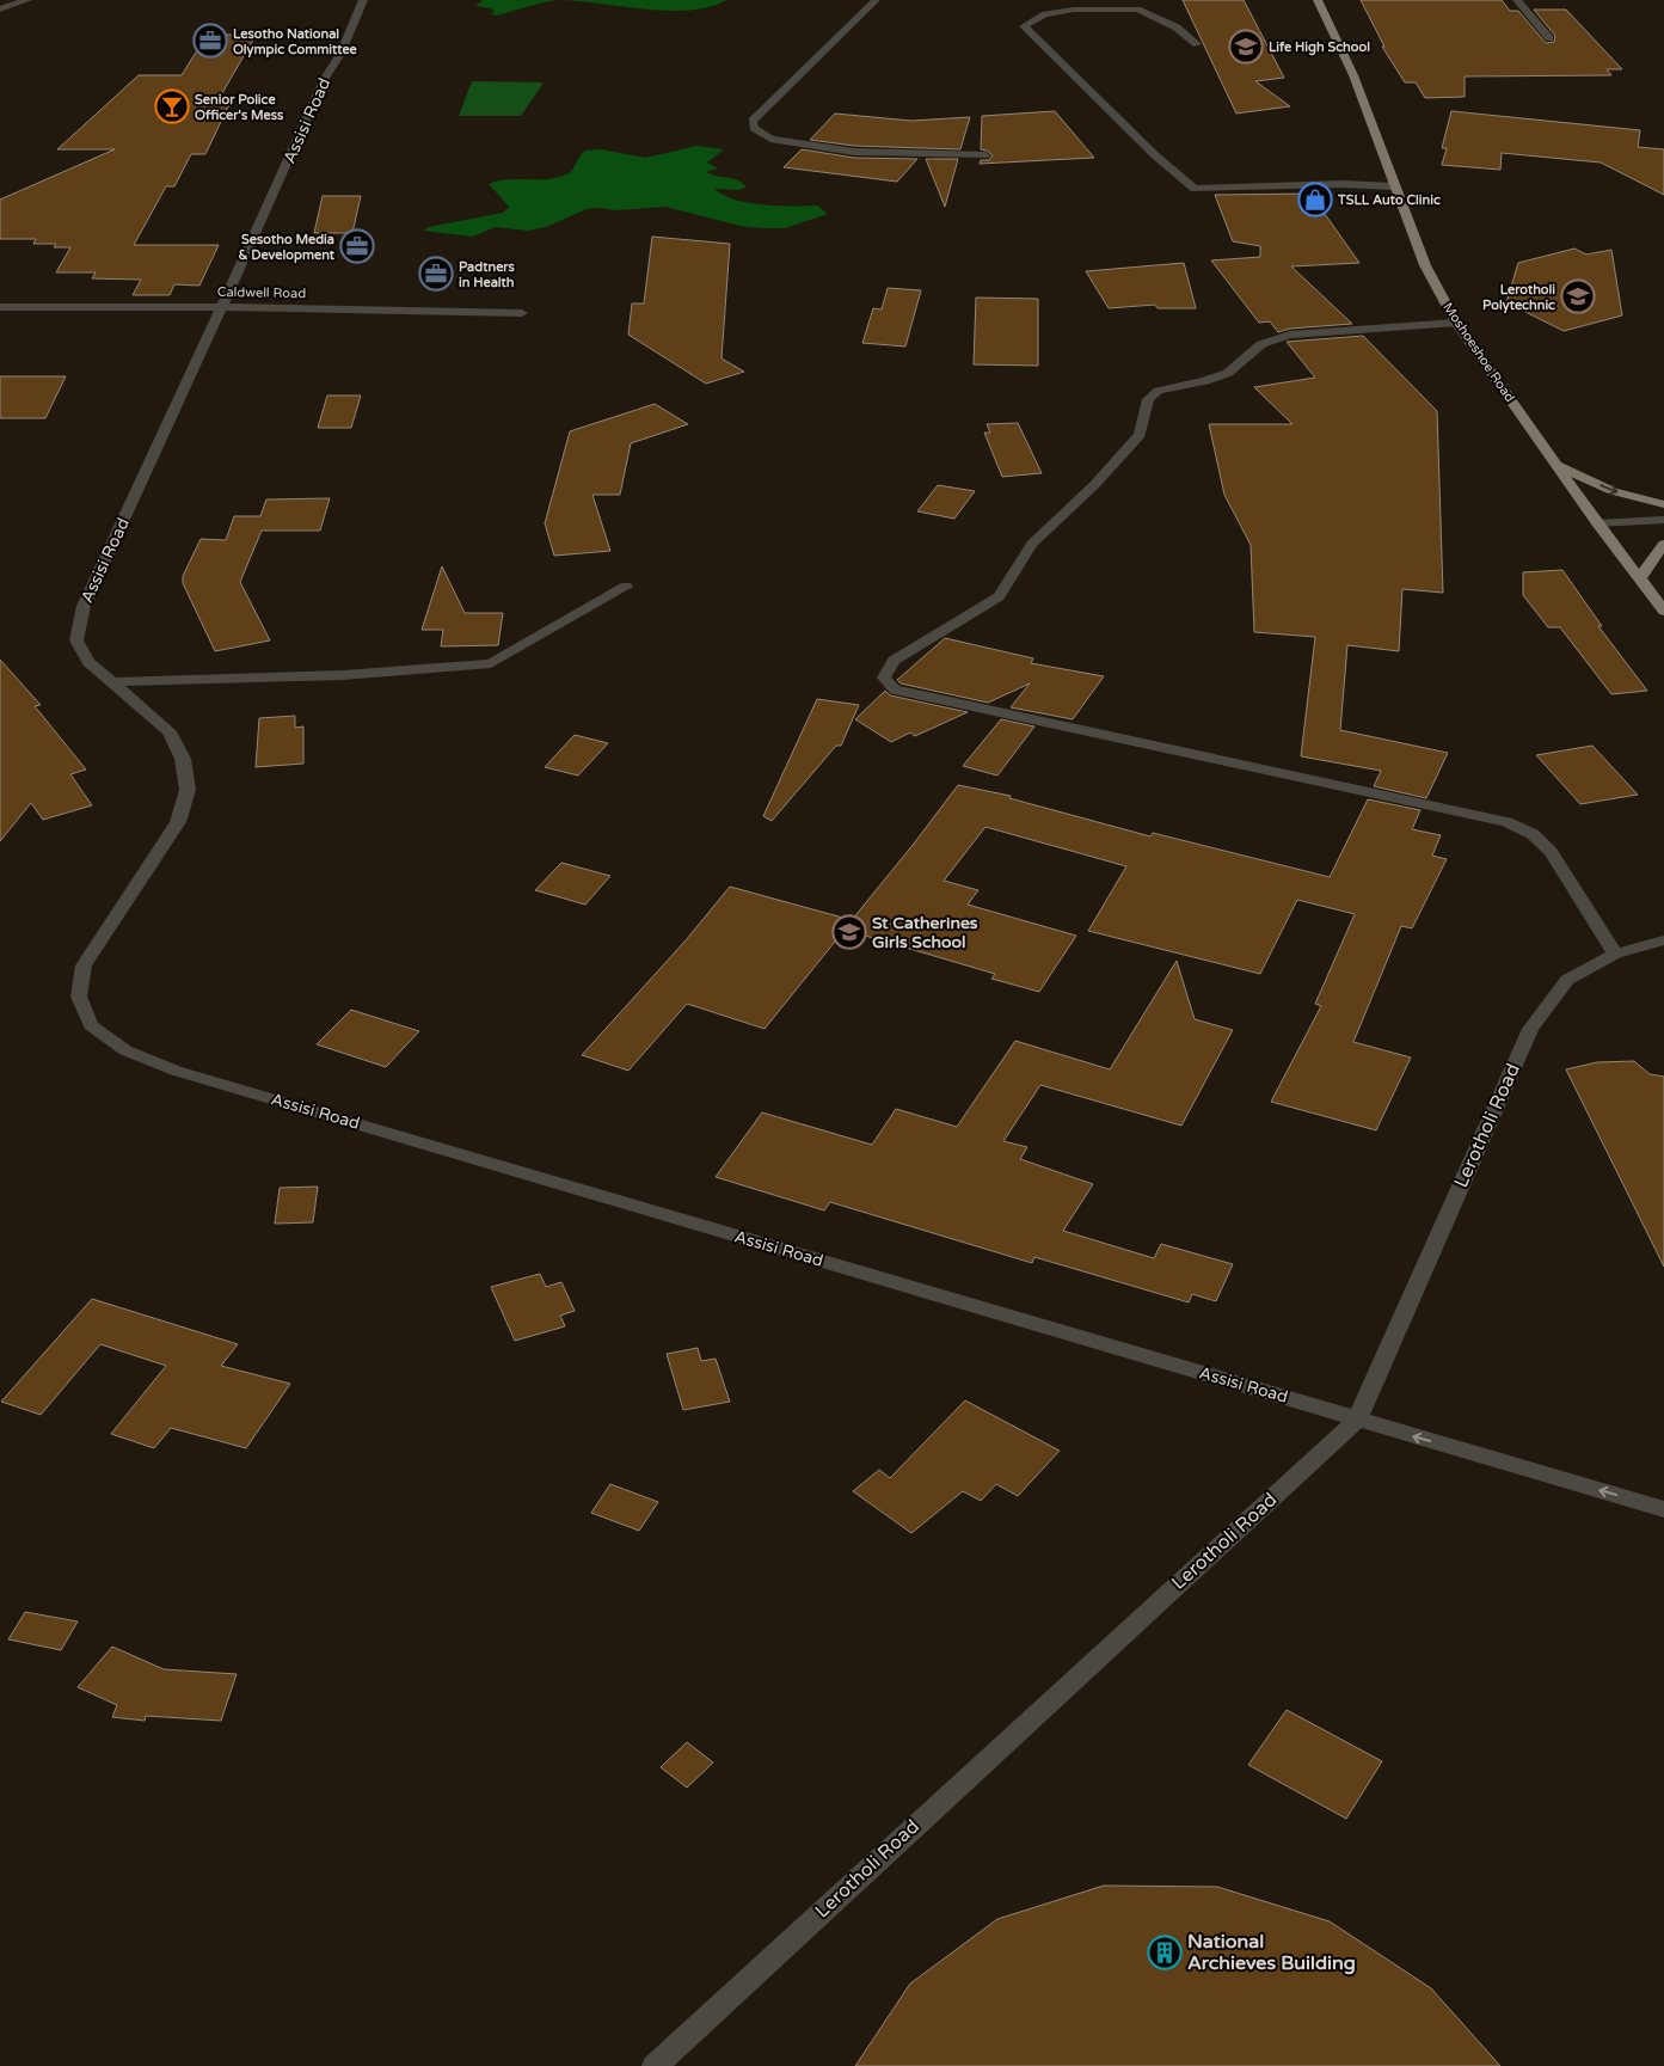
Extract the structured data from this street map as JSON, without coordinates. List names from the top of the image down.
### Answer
{
  "streets": {
    "main road": ["Moshoeshoe Road"],
    "street": ["Assisi Road", "Caldwell Road", "Lerotholi Road"]
  },
  "crossings": [
    ["Assisi Road", "Caldwell Road"],
    ["Assisi Road", "Lerotholi Road"]
  ],
  "places": {
    "office": ["Lesotho National Olympic Committee", "Sesotho Media & Development", "Padtners in Health"],
    "school or university": ["Life High School", "Lerotholi Polytechnic", "St Catherines Girls School"],
    "bar": ["Senior Police Officer's Mess"],
    "shop": ["TSLL Auto Clinic"],
    "building": ["National Archieves Building"]
  }
}
